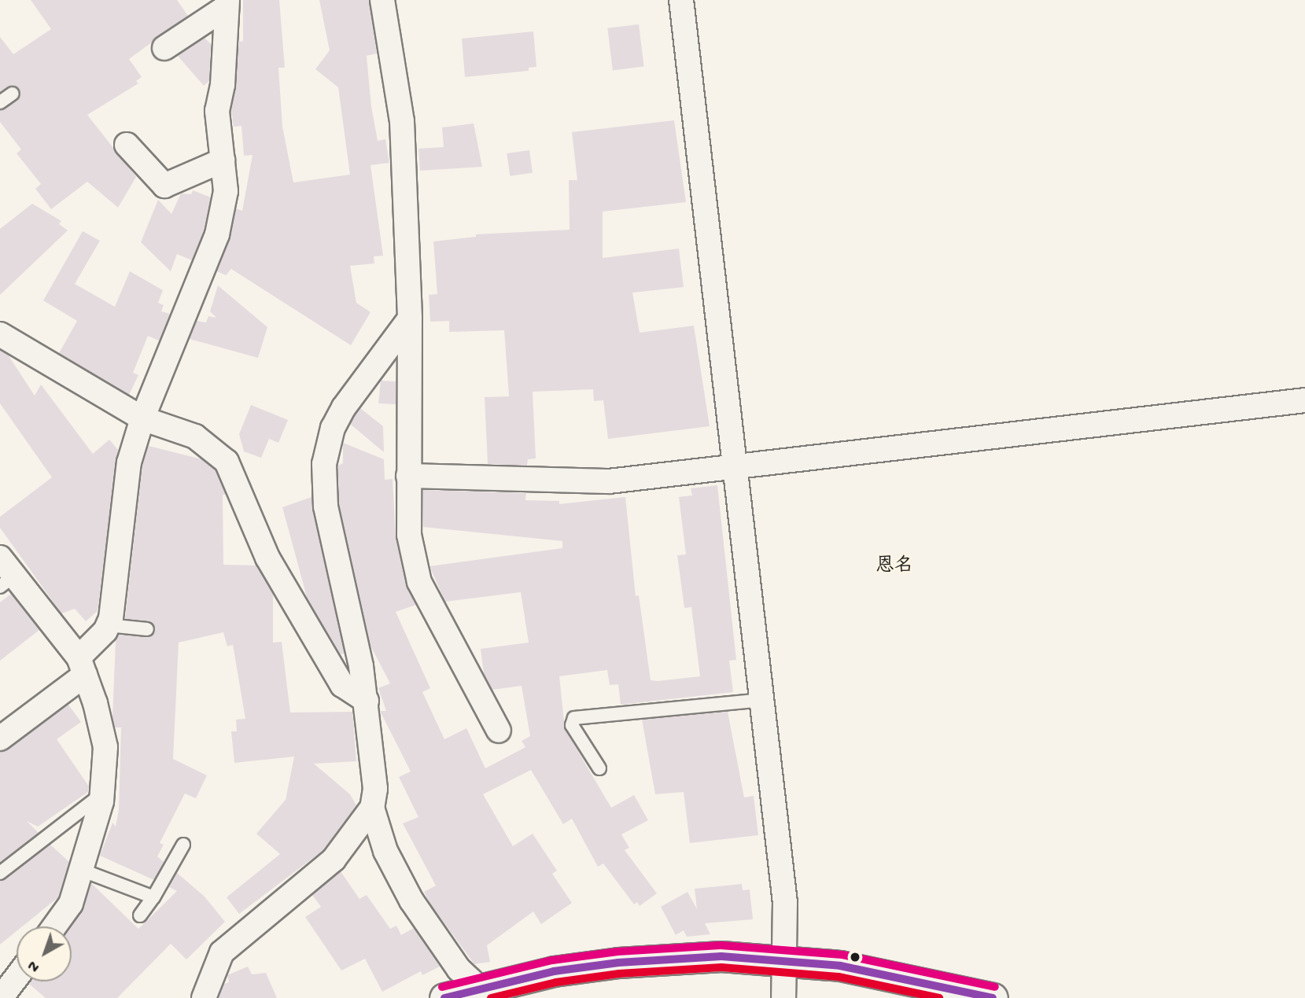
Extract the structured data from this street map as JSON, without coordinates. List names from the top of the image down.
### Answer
{
  "districts": ["恩名"],
  "north": "bottom left"
}
